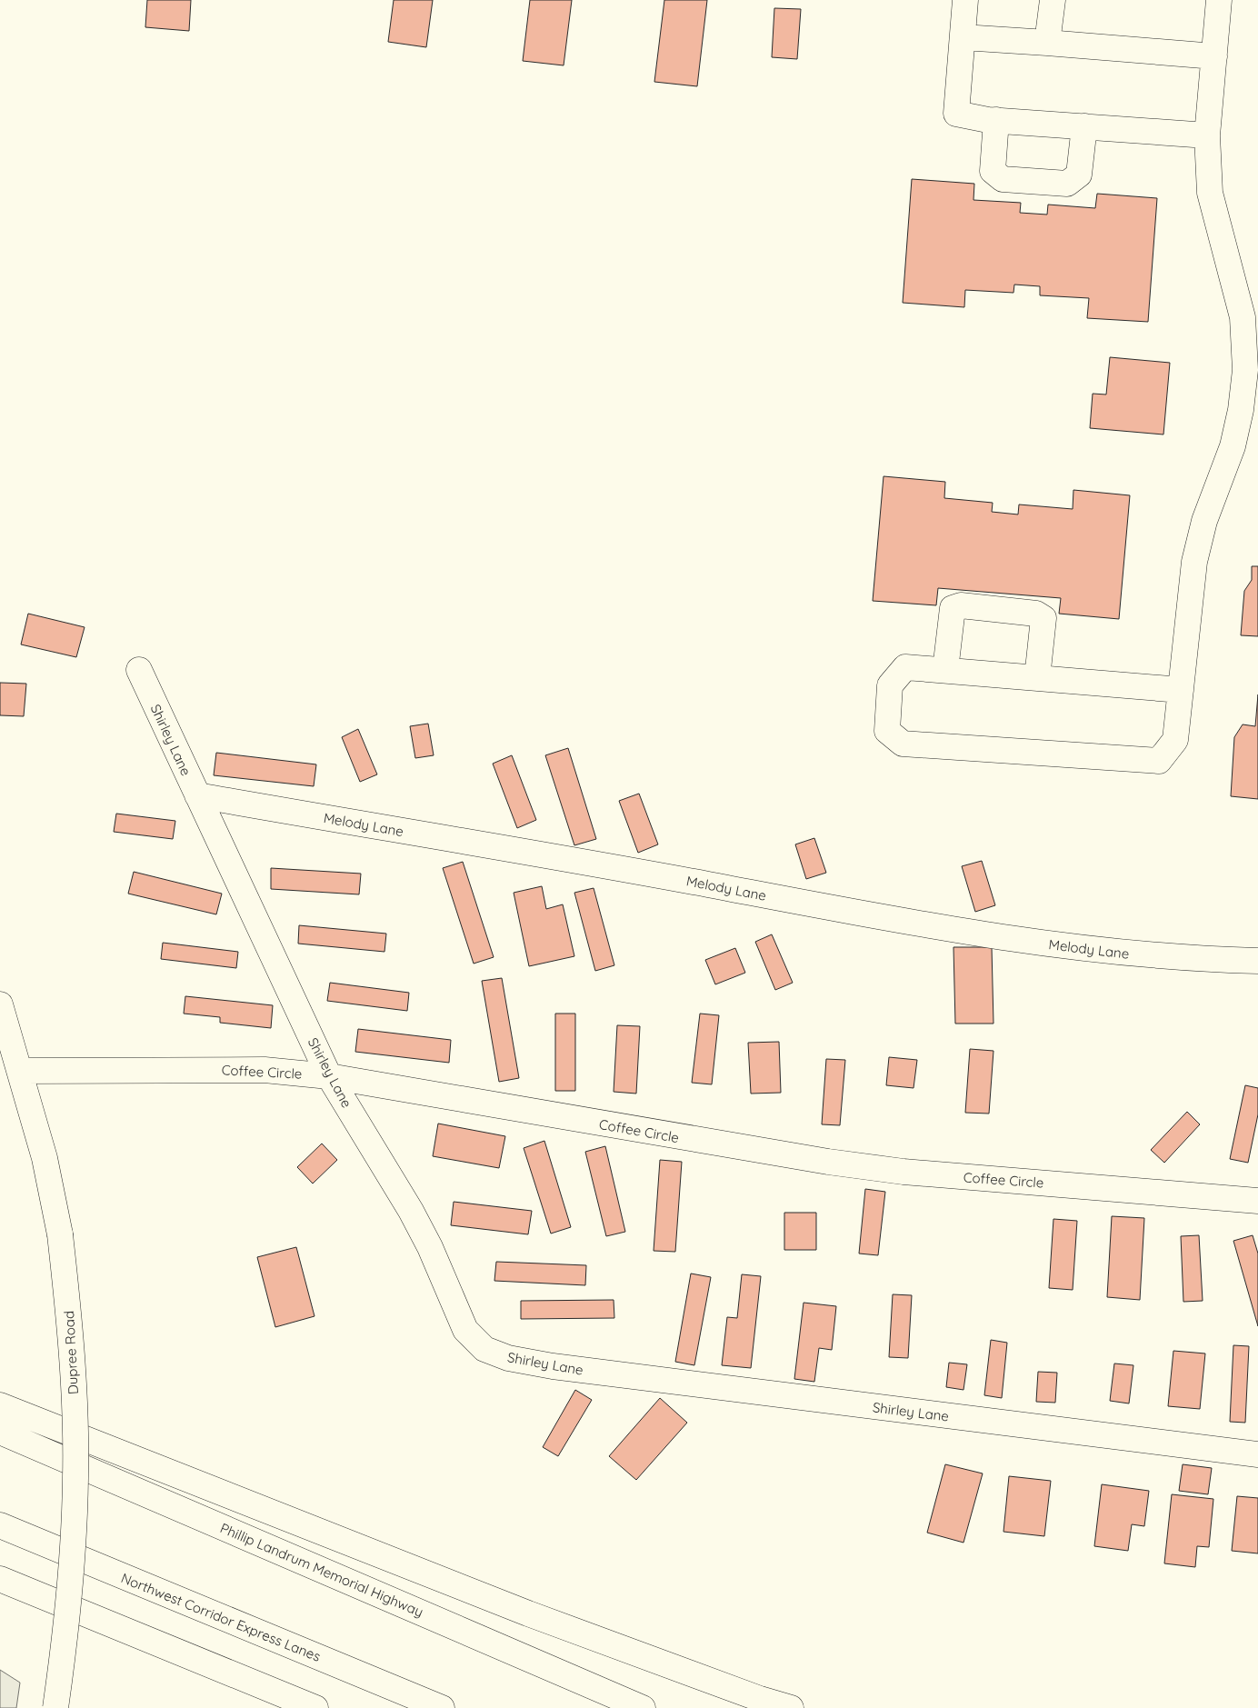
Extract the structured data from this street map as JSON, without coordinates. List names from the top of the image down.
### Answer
{
  "streets": {
    "main road": [
      "Shirley Lane",
      "Melody Lane",
      "Coffee Circle",
      "Dupree Road",
      "Phillip Landrum Memorial Highway",
      "Northwest Corridor Express Lanes"
    ]
  },
  "crossings": [
    ["Shirley Lane", "Melody Lane"],
    ["Shirley Lane", "Coffee Circle"],
    ["Coffee Circle", "Dupree Road"]
  ]
}
